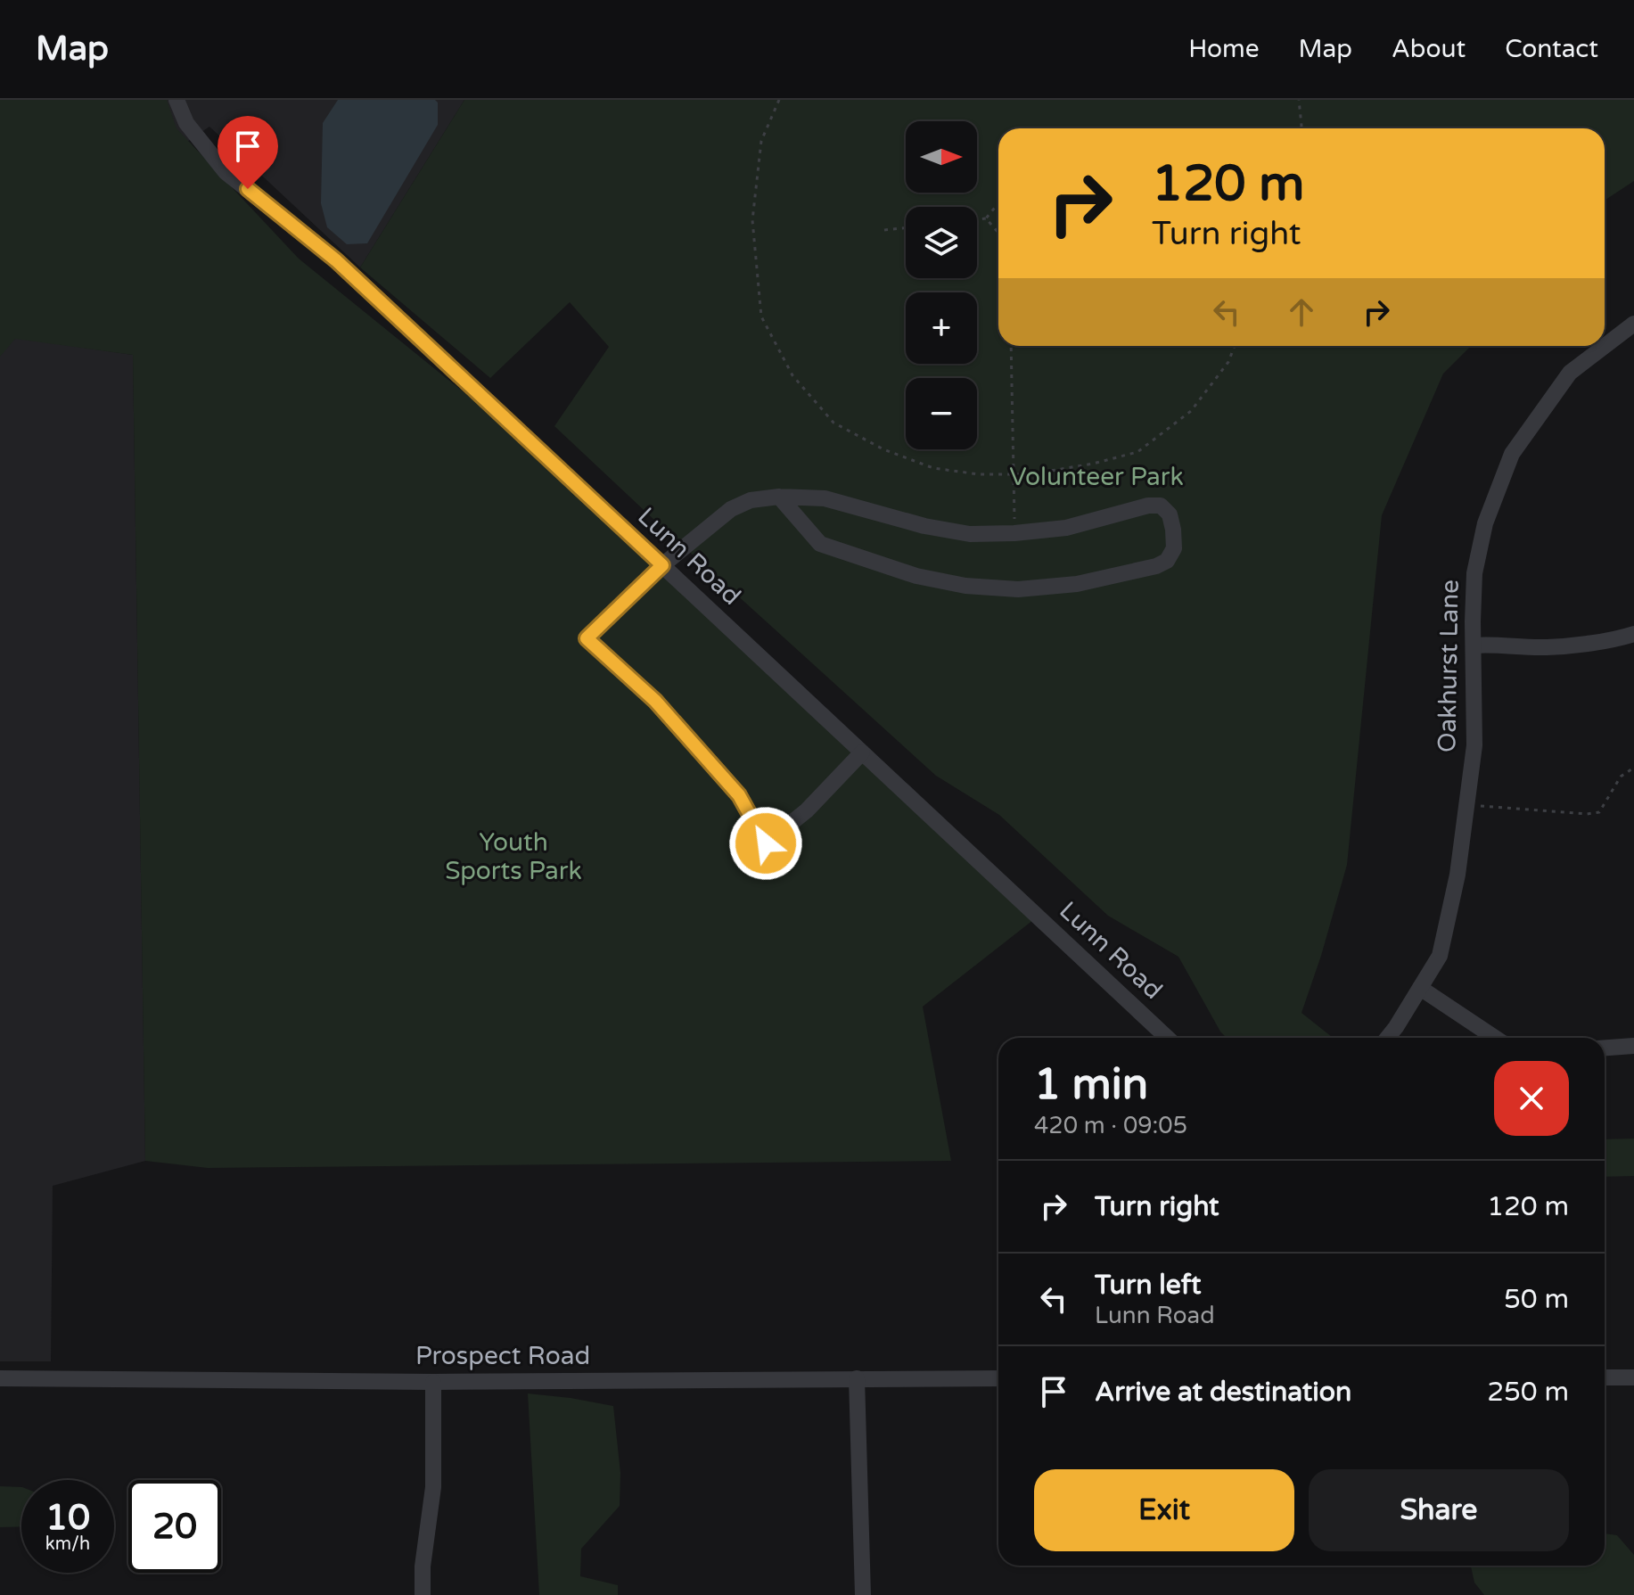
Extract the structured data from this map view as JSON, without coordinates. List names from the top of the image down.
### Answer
{
  "streets": {
    "street": ["Lunn Road", "Oakhurst Lane", "Prospect Road"]
  },
  "parks": ["Volunteer Park", "Youth Sports Park"],
  "north": "right",
  "page": {
    "header": "Map",
    "nav": [
      "Home",
      "Map",
      "About",
      "Contact"
    ],
    "map_buttons": ["+", "−"],
    "turn": ["120 m", "Turn right"],
    "heading": ["1 min", "420 m · 09:05"],
    "list": [
      {
        "name": "Turn right",
        "value": "120 m"
      },
      {
        "name": "Turn left",
        "note": "Lunn Road",
        "value": "50 m"
      },
      {
        "name": "Arrive at destination",
        "value": "250 m"
      }
    ],
    "buttons": ["Exit", "Share"],
    "speed": "10 km/h",
    "limit": "20"
  }
}
